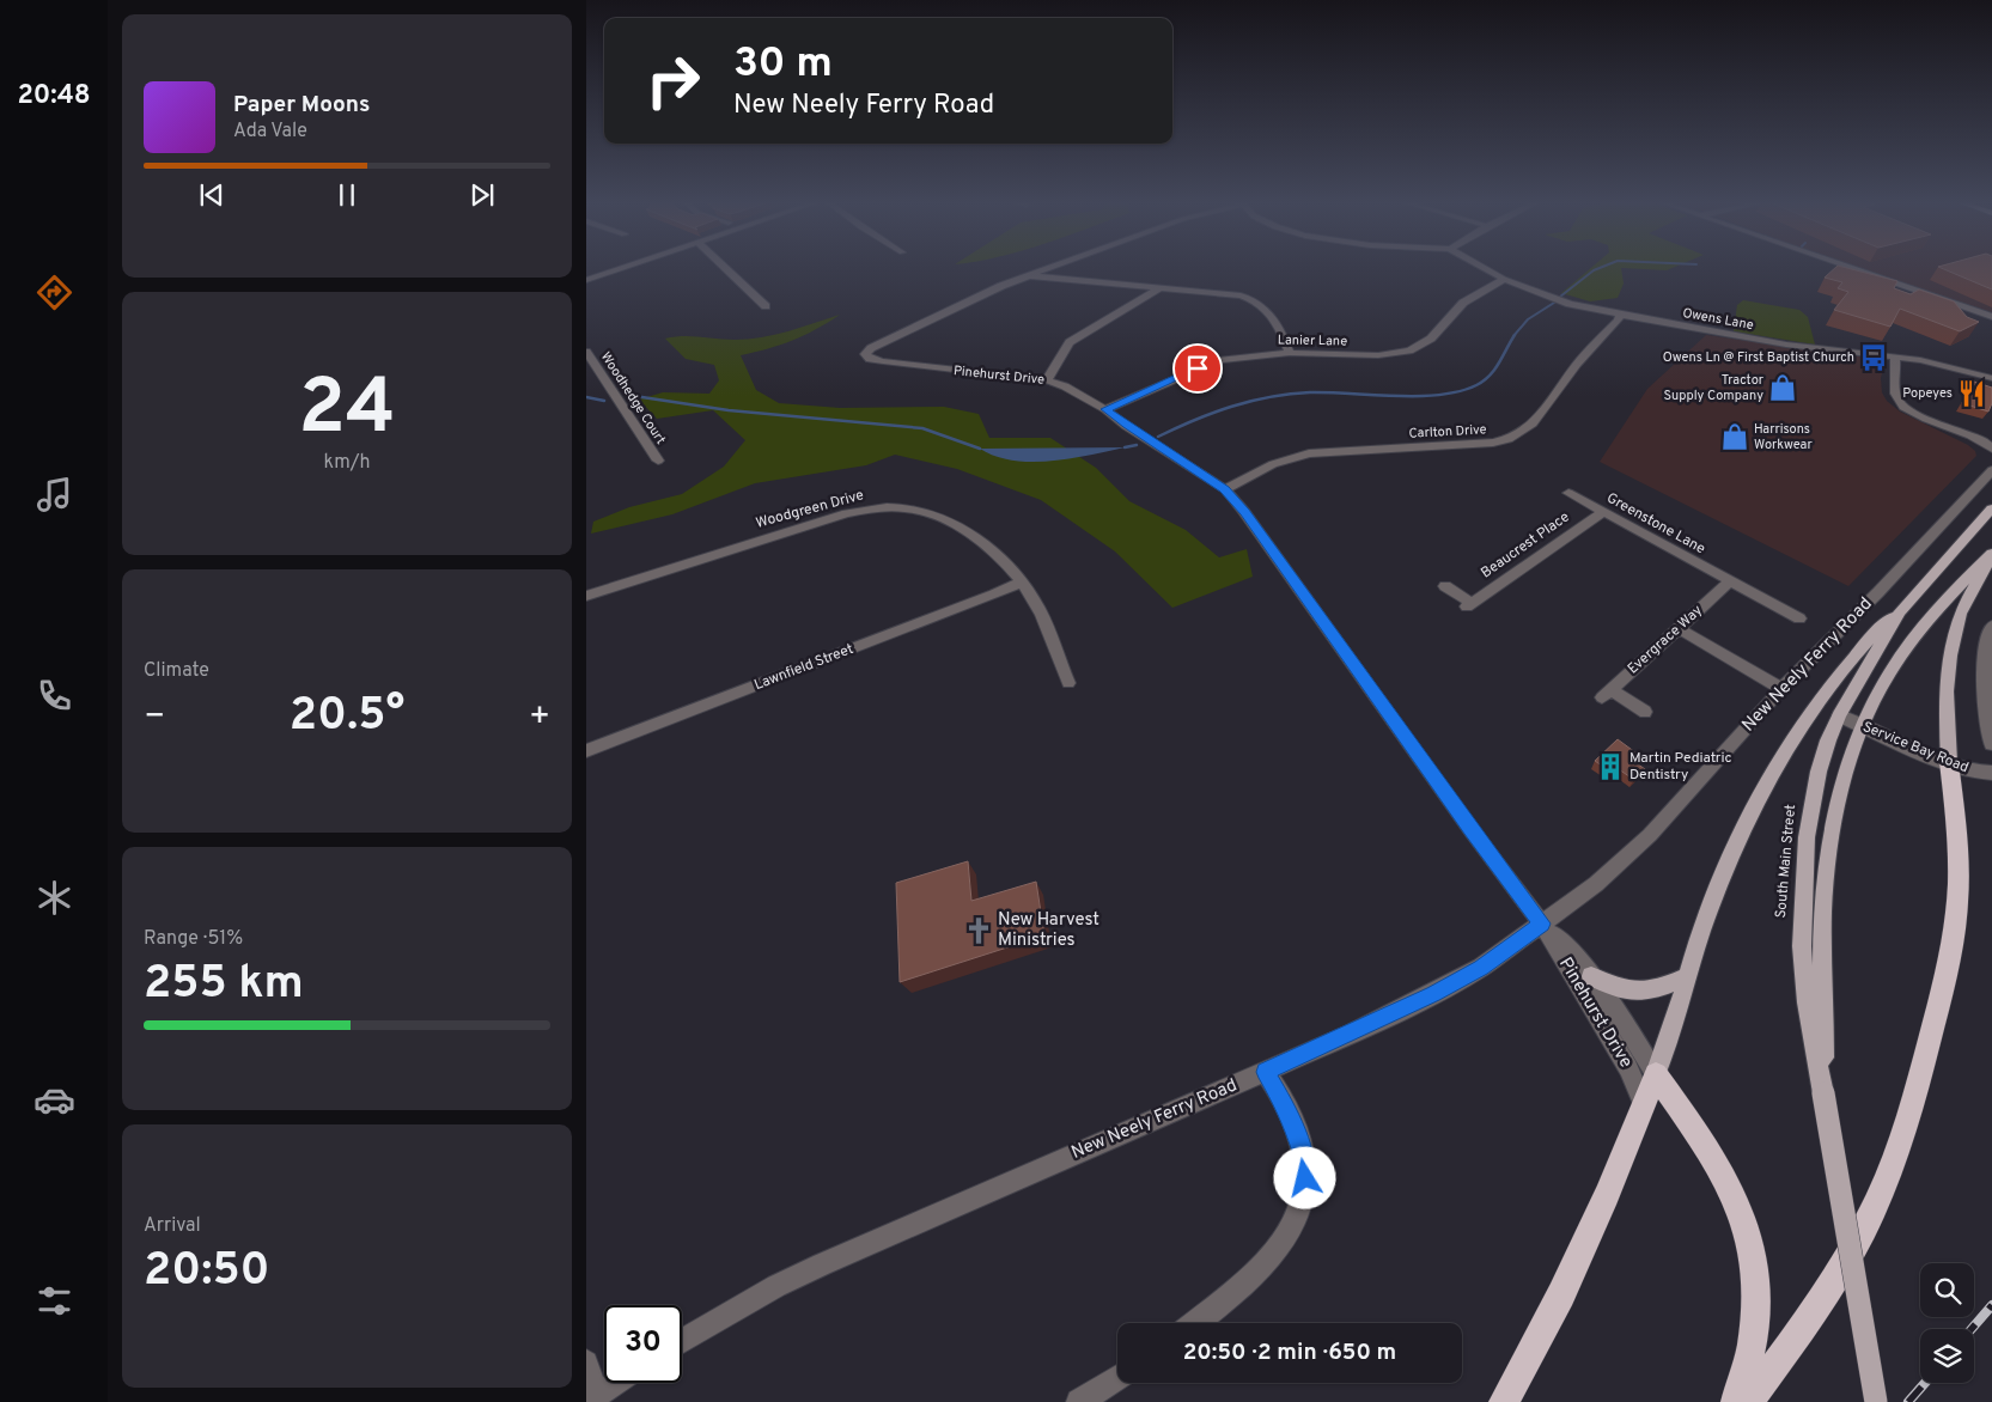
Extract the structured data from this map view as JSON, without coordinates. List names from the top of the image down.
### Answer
{
  "streets": {
    "main road": ["South Main Street"],
    "street": [
      "Owens Lane",
      "Lanier Lane",
      "Pinehurst Drive",
      "Woodhedge Court",
      "Carlton Drive",
      "Woodgreen Drive",
      "Greenstone Lane",
      "Beaucrest Place",
      "Evergrace Way",
      "New Neely Ferry Road",
      "Lawnfield Street",
      "Service Bay Road"
    ]
  },
  "crossings": [
    ["Owens Lane", "Lanier Lane"],
    ["Owens Lane", "Carlton Drive"],
    ["Lanier Lane", "Pinehurst Drive"],
    ["Pinehurst Drive", "Carlton Drive"],
    ["Pinehurst Drive", "New Neely Ferry Road"],
    ["Woodgreen Drive", "Lawnfield Street"],
    ["Greenstone Lane", "Beaucrest Place"],
    ["Greenstone Lane", "Evergrace Way"],
    ["Service Bay Road", "South Main Street"]
  ],
  "places": {
    "bus stop": ["Owens Ln @ First Baptist Church"],
    "shop": ["Tractor Supply Company", "Harrisons Workwear"],
    "restaurant": ["Popeyes"],
    "building": ["Martin Pediatric Dentistry"],
    "church": ["New Harvest Ministries"]
  },
  "page": {
    "tabs": "20:48",
    "turn": ["30 m", "New Neely Ferry Road"],
    "song": ["Paper Moons", "Ada Vale"],
    "tile": [
      ["24", "km/h"],
      "Climate",
      ["Range · 51%", "255 km"],
      ["Arrival", "20:50"]
    ],
    "heat": ["−", "20.5°", "+"],
    "limit": "30",
    "trip": "20:50 · 2 min · 650 m"
  }
}
